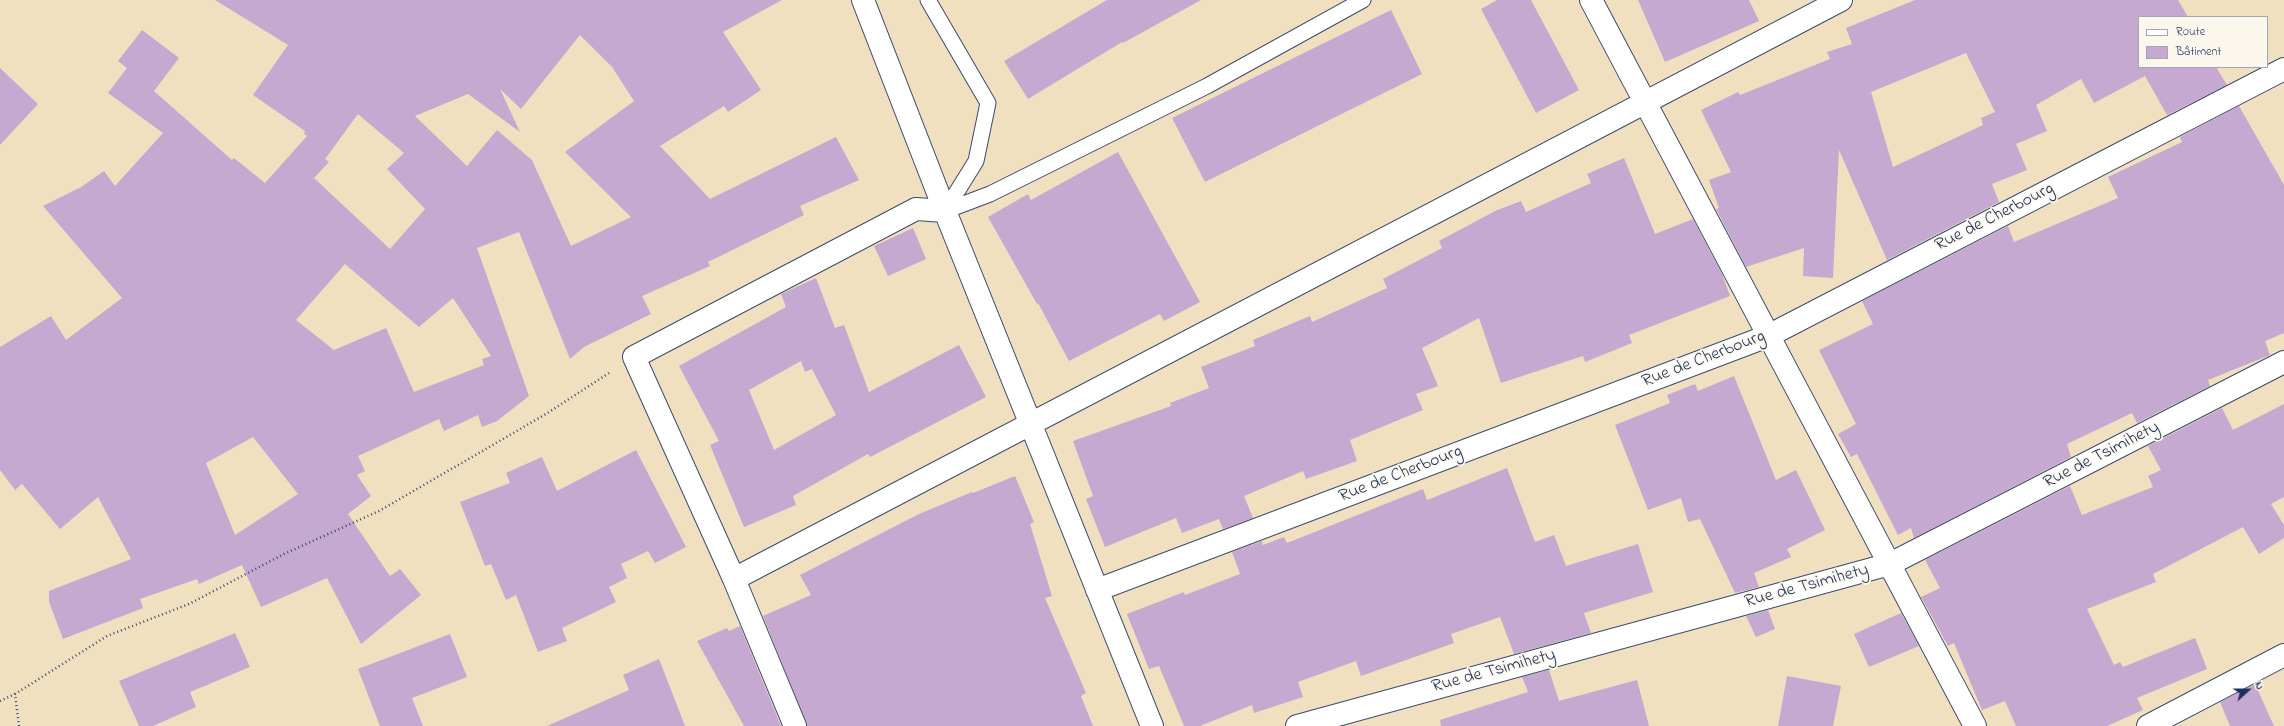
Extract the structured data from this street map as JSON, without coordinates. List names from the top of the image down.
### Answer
{
  "streets": {
    "street": ["Rue de Cherbourg", "Rue de Tsimihety"]
  },
  "legend": ["Route", "Bâtiment"],
  "north": "right"
}
